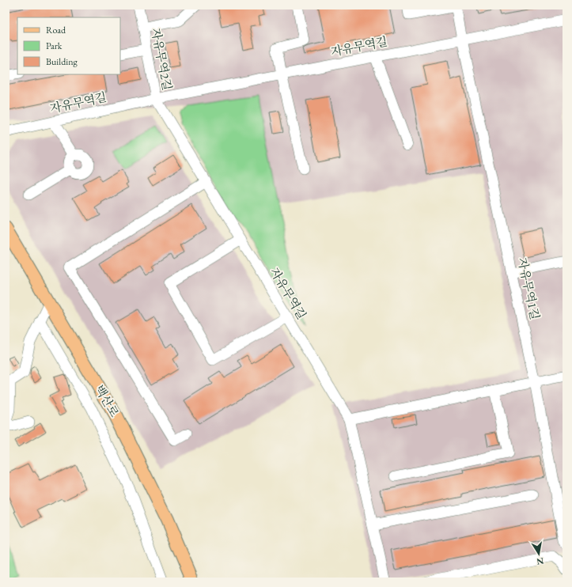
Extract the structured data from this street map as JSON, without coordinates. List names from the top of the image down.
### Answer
{
  "streets": {
    "main road": ["백산로"],
    "street": ["자유무역길", "자유무역2길", "자유무역1길"]
  },
  "crossings": [
    ["자유무역길", "자유무역2길"],
    ["자유무역길", "자유무역1길"]
  ],
  "legend": ["Road", "Park", "Building"],
  "north": "bottom"
}
